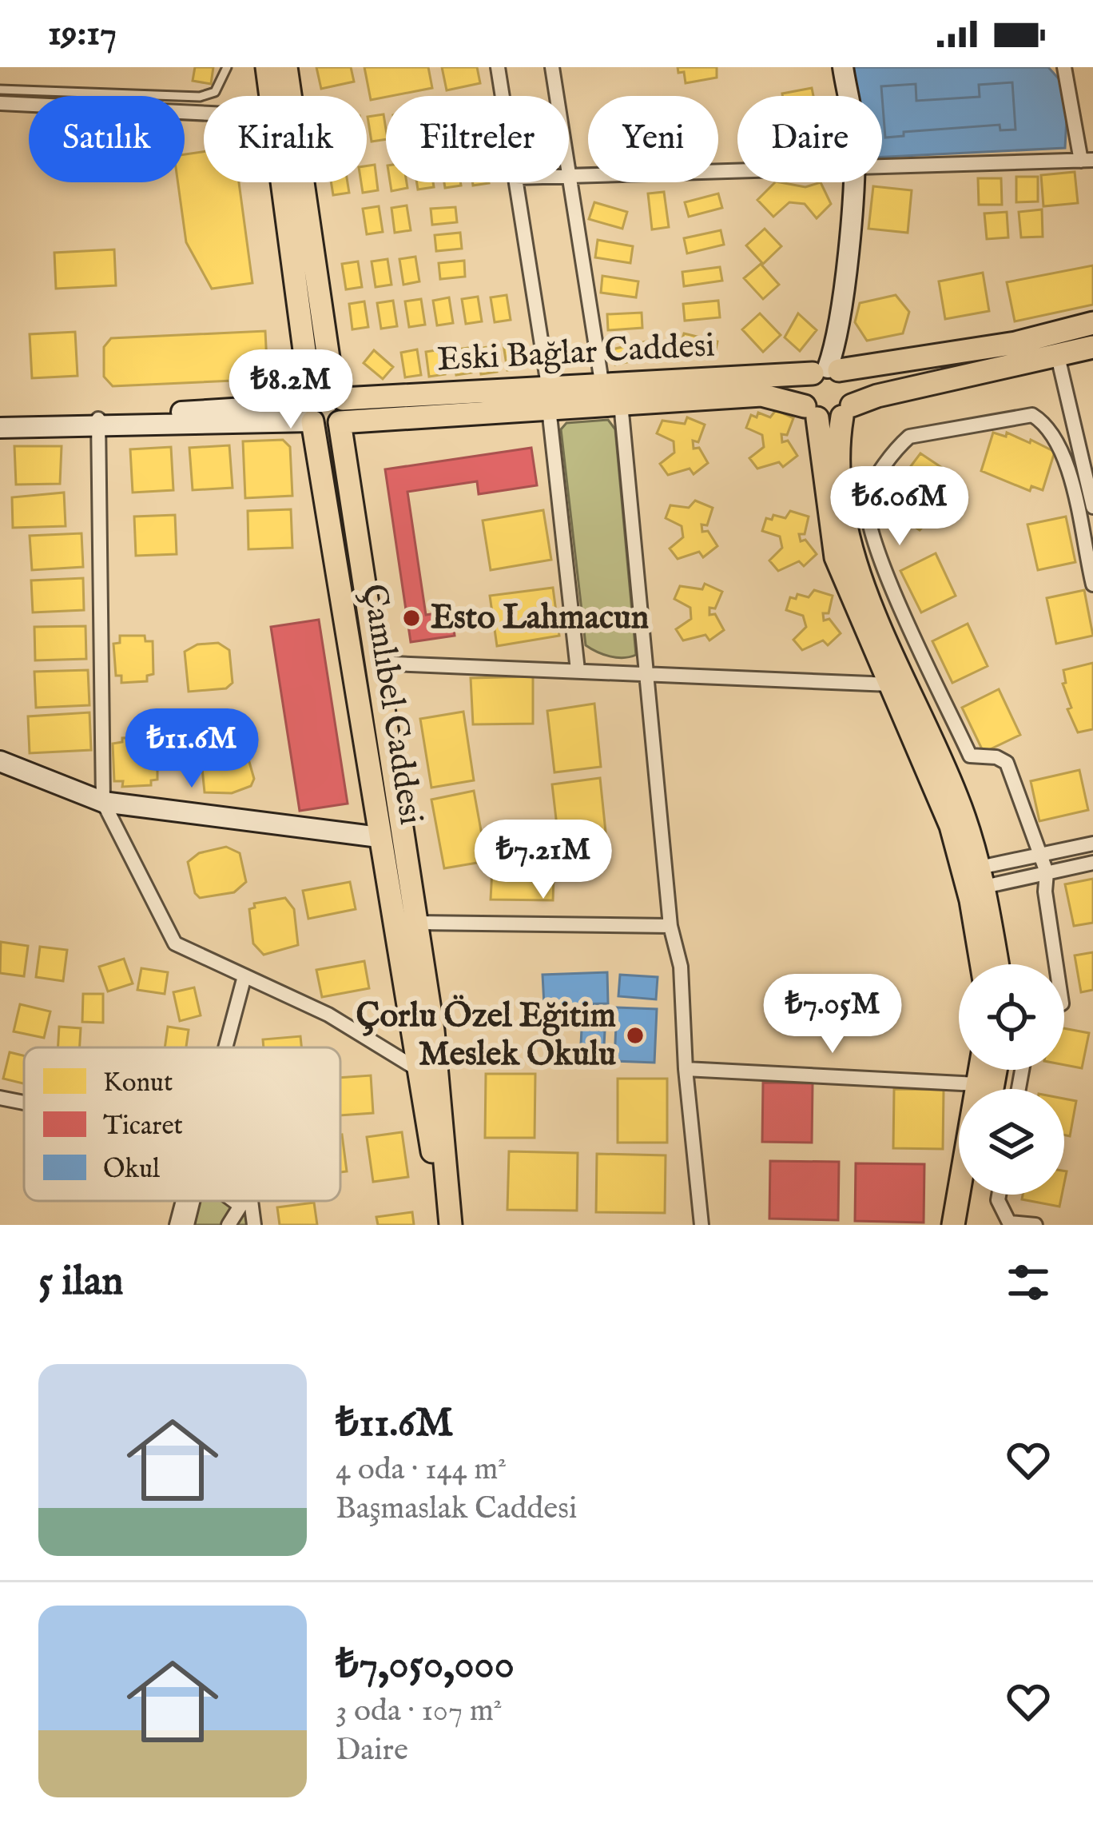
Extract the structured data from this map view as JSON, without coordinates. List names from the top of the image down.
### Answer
{
  "streets": {
    "main road": ["Eski Bağlar Caddesi", "Çamlıbel Caddesi"]
  },
  "crossings": [
    ["Eski Bağlar Caddesi", "Çamlıbel Caddesi"]
  ],
  "places": ["Esto Lahmacun", "Çorlu Özel Eğitim Meslek Okulu"],
  "legend": ["Konut", "Ticaret", "Okul"],
  "page": {
    "status": "19:17",
    "chip": [
      "Satılık",
      "Kiralık",
      "Filtreler",
      "Yeni",
      "Daire"
    ],
    "price": [
      "₺8.2M",
      "₺6.06M",
      "₺11.6M",
      "₺7.21M",
      "₺7.05M"
    ],
    "heading": "5 ilan",
    "list": [
      {
        "name": "₺11.6M",
        "note": "4 oda · 144 m² · Başmaslak Caddesi"
      },
      {
        "name": "₺7,050,000",
        "note": "3 oda · 107 m² · Daire"
      }
    ]
  }
}
